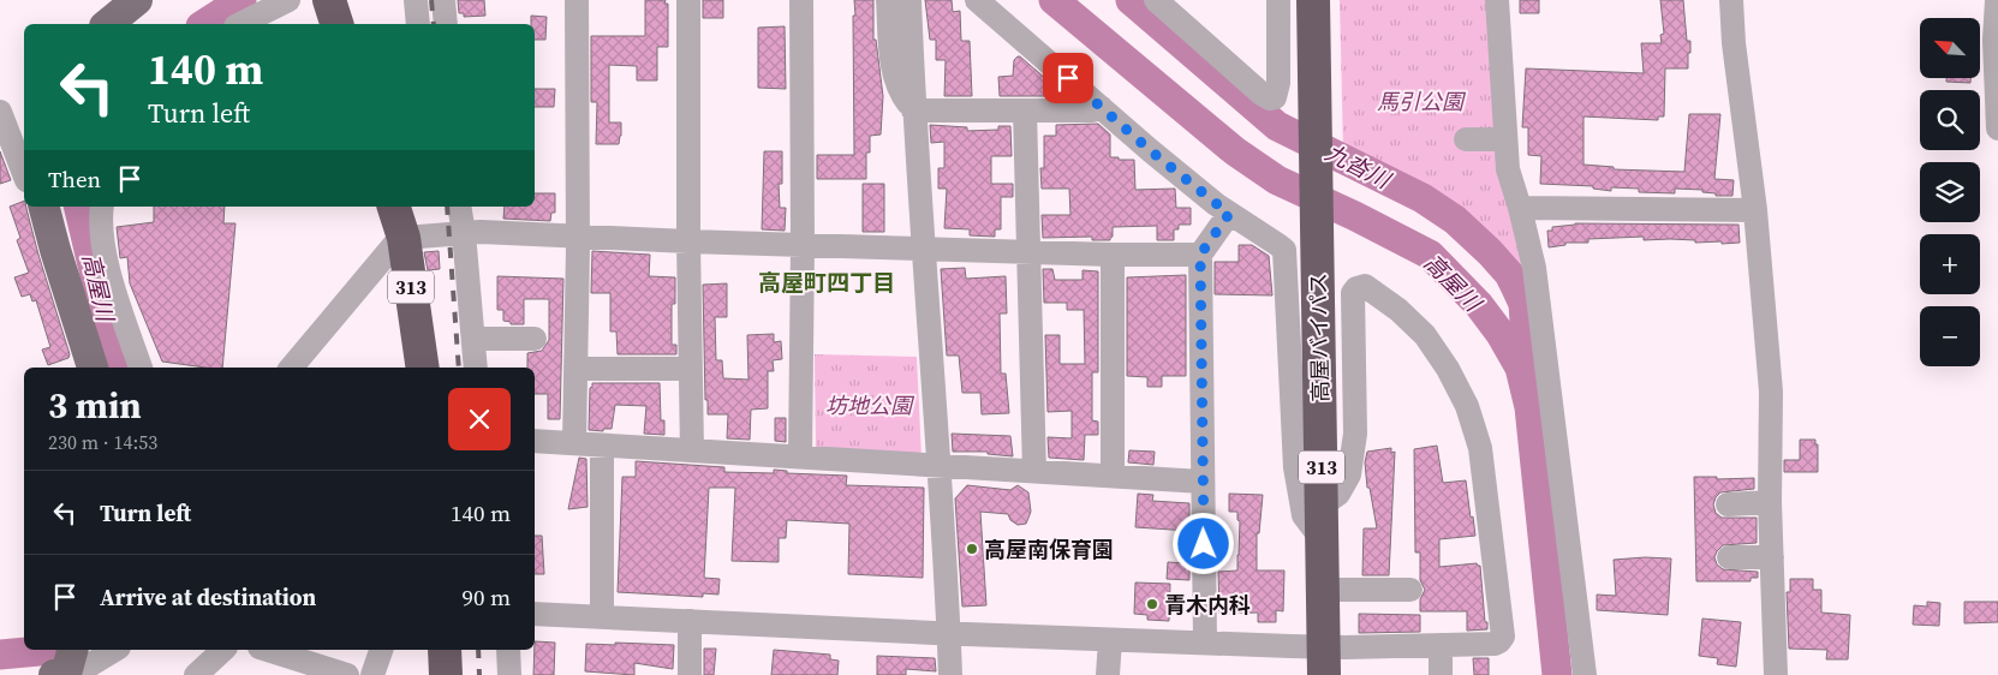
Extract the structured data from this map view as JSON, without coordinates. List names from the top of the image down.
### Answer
{
  "streets": {
    "highway": ["313", "高屋バイパス"]
  },
  "districts": ["高屋町四丁目"],
  "water": ["九沓川", "高屋川"],
  "parks": ["馬引公園", "坊地公園"],
  "places": ["高屋南保育園", "青木内科"],
  "north": "top left",
  "page": {
    "map_buttons": ["+", "−"],
    "turn": ["140 m", "Turn left"],
    "then": "Then",
    "heading": ["3 min", "230 m · 14:53"],
    "list": [
      {
        "name": "Turn left",
        "value": "140 m"
      },
      {
        "name": "Arrive at destination",
        "value": "90 m"
      }
    ]
  }
}
